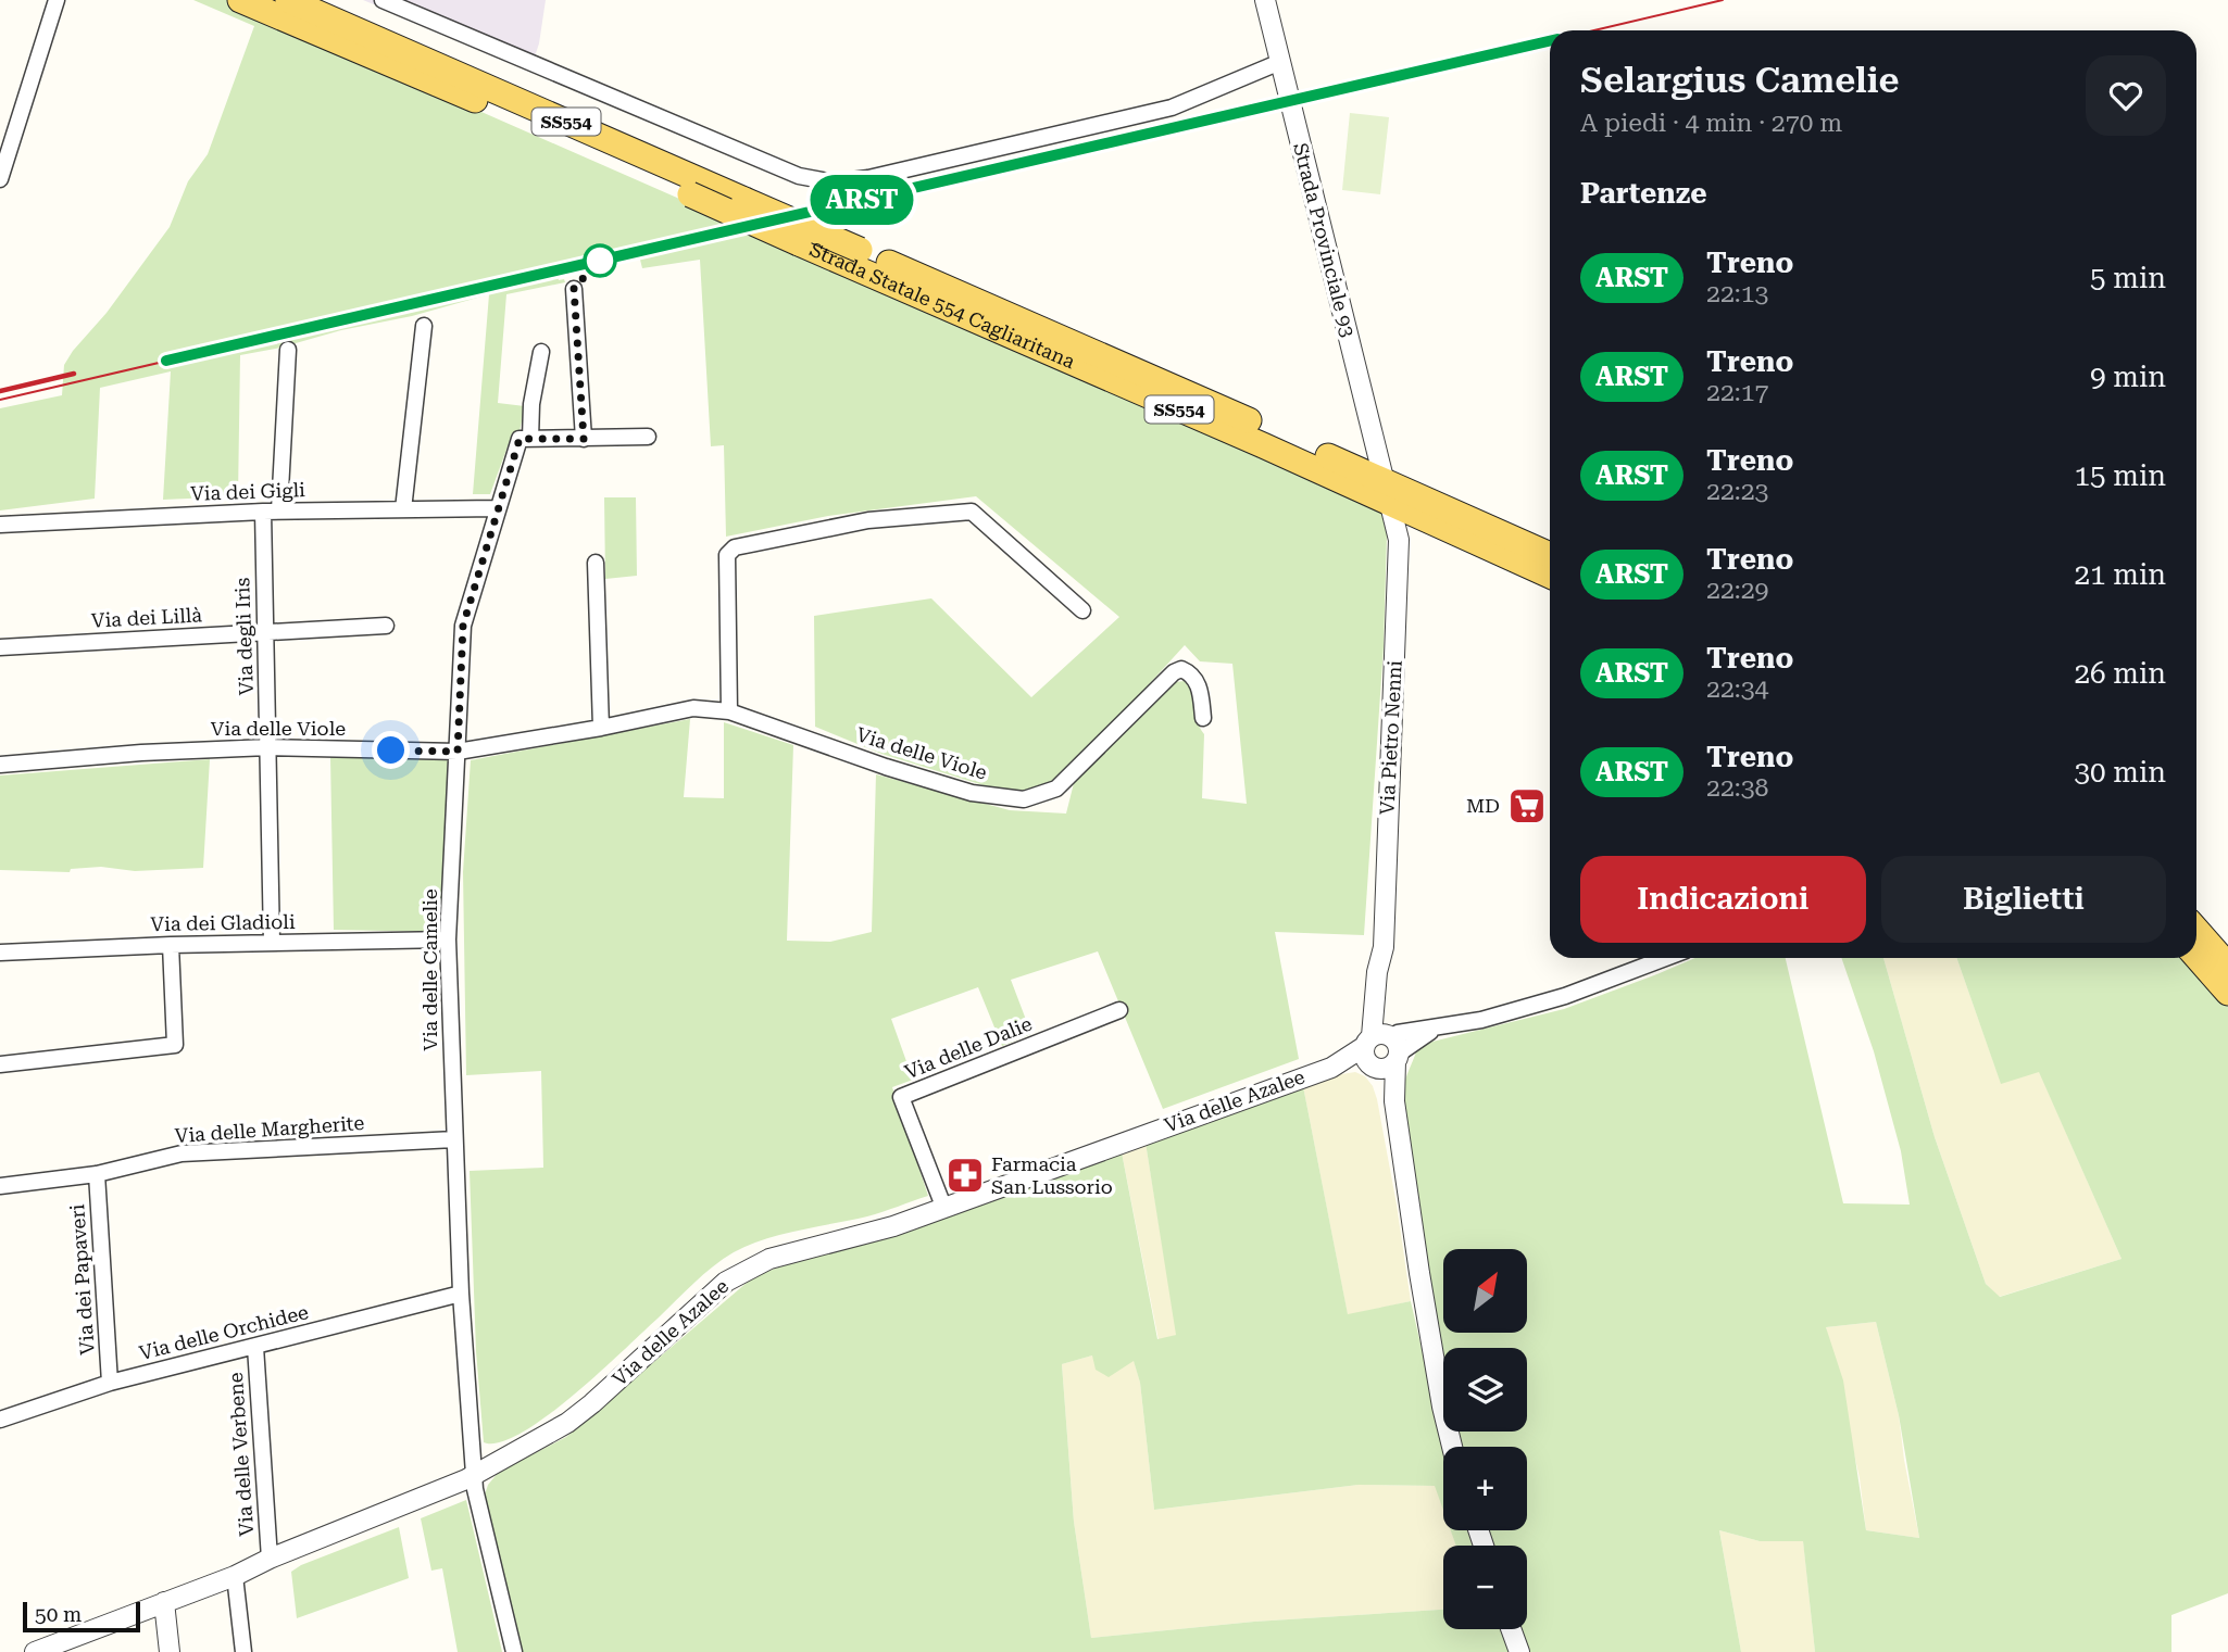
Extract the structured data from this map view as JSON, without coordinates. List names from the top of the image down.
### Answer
{
  "streets": {
    "main road": ["SS554", "Strada Statale 554 Cagliaritana"],
    "street": [
      "Strada Provinciale 93",
      "Via dei Gigli",
      "Via dei Lillà",
      "Via degli Iris",
      "Via delle Viole",
      "Via Pietro Nenni",
      "Via dei Gladioli",
      "Via delle Camelie",
      "Via delle Dalie",
      "Via delle Azalee",
      "Via delle Margherite",
      "Via dei Papaveri",
      "Via delle Orchidee",
      "Via delle Verbene"
    ]
  },
  "crossings": [
    ["Strada Provinciale 93", "Strada Statale 554 Cagliaritana"],
    ["Strada Provinciale 93", "Via Pietro Nenni"],
    ["Strada Statale 554 Cagliaritana", "Via Pietro Nenni"],
    ["Via dei Gigli", "Via degli Iris"],
    ["Via dei Gigli", "Via delle Camelie"],
    ["Via dei Lillà", "Via degli Iris"],
    ["Via degli Iris", "Via delle Viole"],
    ["Via degli Iris", "Via dei Gladioli"],
    ["Via delle Viole", "Via delle Camelie"],
    ["Via Pietro Nenni", "Via delle Azalee"],
    ["Via dei Gladioli", "Via delle Camelie"],
    ["Via delle Camelie", "Via delle Azalee"],
    ["Via delle Camelie", "Via delle Margherite"],
    ["Via delle Camelie", "Via delle Orchidee"],
    ["Via delle Dalie", "Via delle Azalee"],
    ["Via delle Azalee", "Via delle Verbene"],
    ["Via delle Margherite", "Via dei Papaveri"],
    ["Via dei Papaveri", "Via delle Orchidee"],
    ["Via delle Orchidee", "Via delle Verbene"]
  ],
  "places": {
    "supermarket": ["MD"],
    "pharmacy": ["Farmacia San Lussorio"]
  },
  "scale_bar": "50 m",
  "north": "top right",
  "page": {
    "on_map": "ARST",
    "heading": [
      ["Selargius Camelie", "A piedi · 4 min · 270 m"],
      "Partenze"
    ],
    "list": [
      {
        "mark": "ARST",
        "name": "Treno",
        "note": "22:13",
        "value": "5 min"
      },
      {
        "mark": "ARST",
        "name": "Treno",
        "note": "22:17",
        "value": "9 min"
      },
      {
        "mark": "ARST",
        "name": "Treno",
        "note": "22:23",
        "value": "15 min"
      },
      {
        "mark": "ARST",
        "name": "Treno",
        "note": "22:29",
        "value": "21 min"
      },
      {
        "mark": "ARST",
        "name": "Treno",
        "note": "22:34",
        "value": "26 min"
      },
      {
        "mark": "ARST",
        "name": "Treno",
        "note": "22:38",
        "value": "30 min"
      }
    ],
    "buttons": ["Indicazioni", "Biglietti"],
    "map_buttons": ["+", "−"],
    "scale": "50 m"
  }
}
